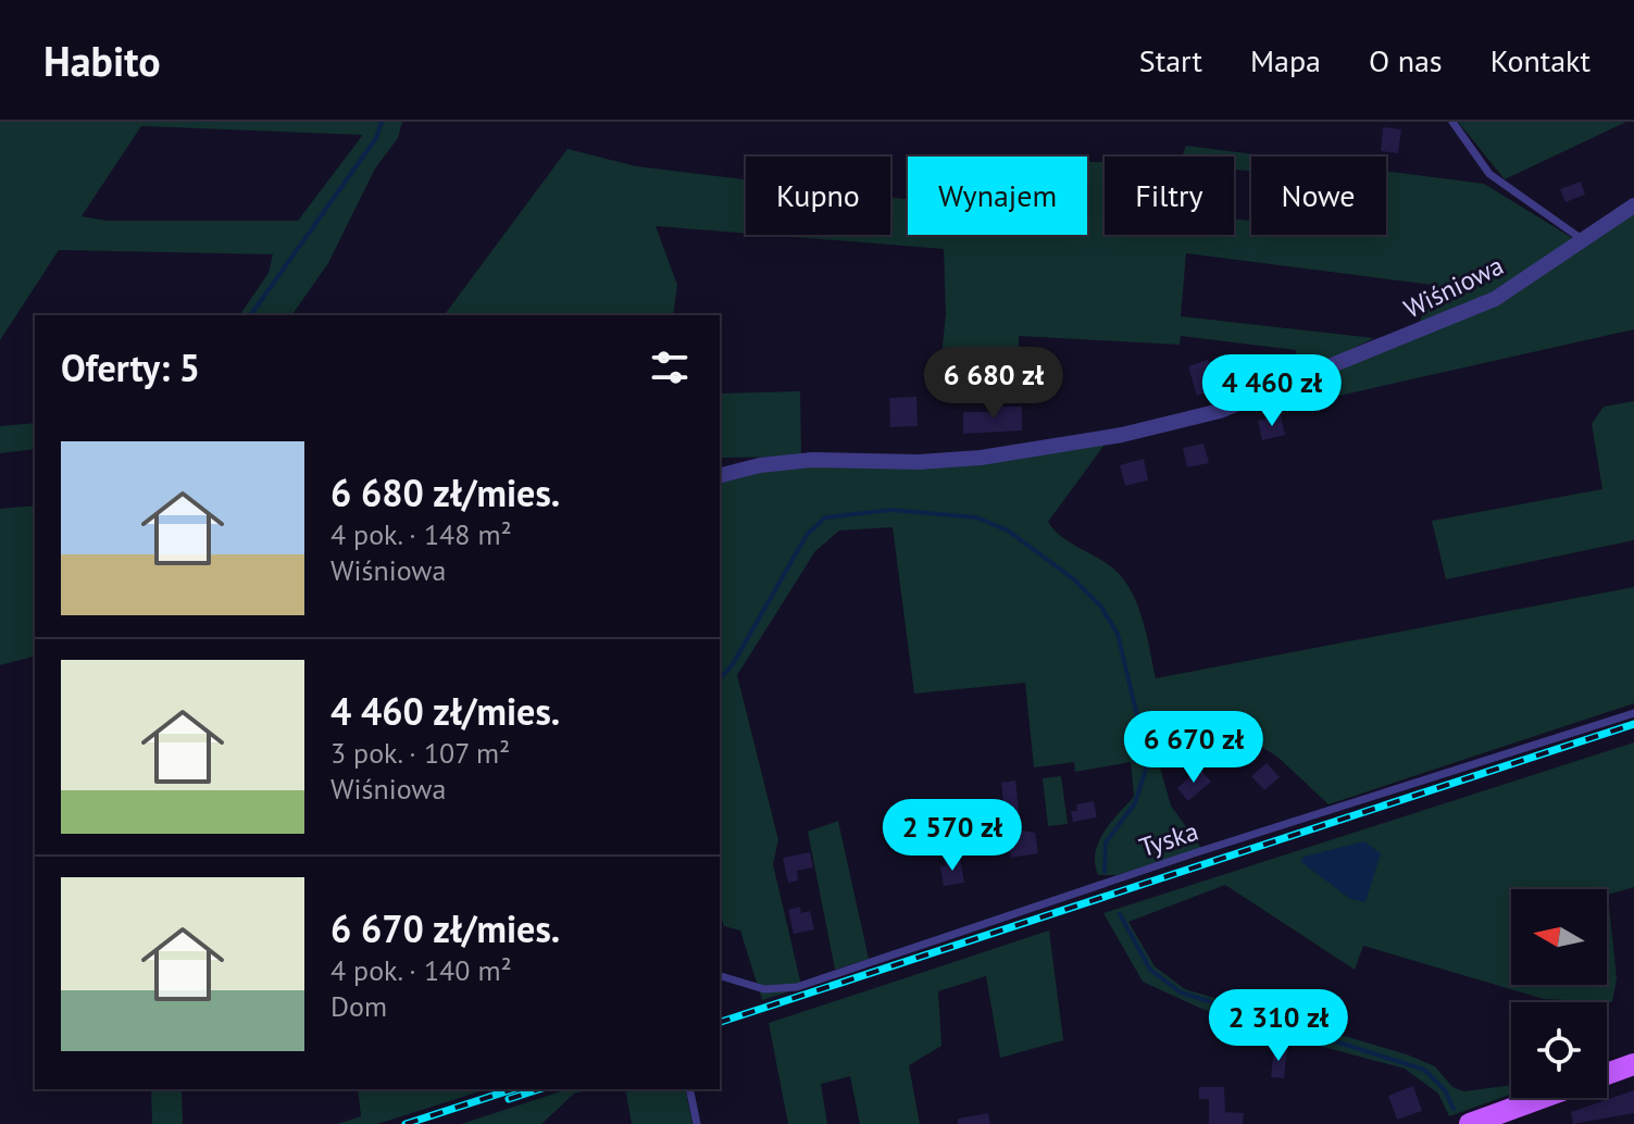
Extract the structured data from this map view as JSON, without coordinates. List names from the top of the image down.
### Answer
{
  "streets": {
    "street": ["Wiśniowa"],
    "lane": ["Tyska"]
  },
  "north": "left",
  "page": {
    "header": "Habito",
    "nav": [
      "Start",
      "Mapa",
      "O nas",
      "Kontakt"
    ],
    "chip": [
      "Kupno",
      "Wynajem",
      "Filtry",
      "Nowe"
    ],
    "heading": "Oferty: 5",
    "price": [
      "6 680 zł",
      "4 460 zł",
      "6 670 zł",
      "2 570 zł",
      "2 310 zł"
    ],
    "list": [
      {
        "name": "6 680 zł/mies.",
        "note": "4 pok. · 148 m² · Wiśniowa"
      },
      {
        "name": "4 460 zł/mies.",
        "note": "3 pok. · 107 m² · Wiśniowa"
      },
      {
        "name": "6 670 zł/mies.",
        "note": "4 pok. · 140 m² · Dom"
      }
    ]
  }
}
